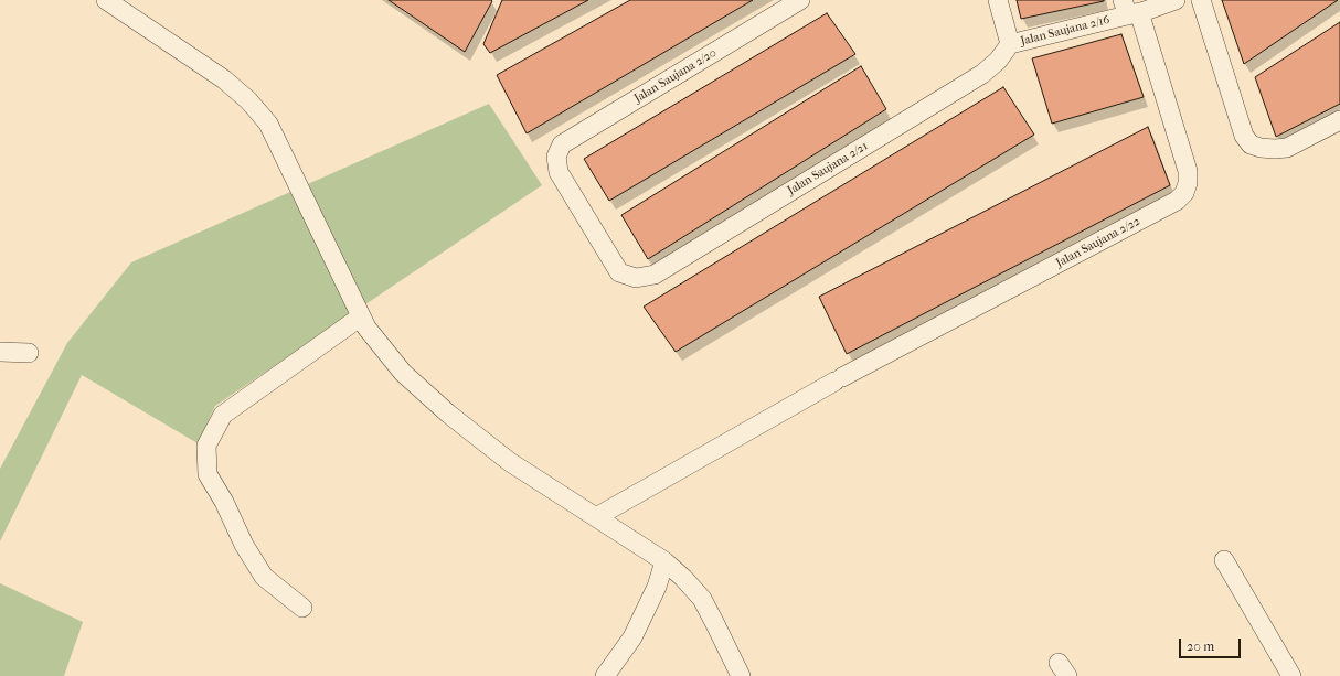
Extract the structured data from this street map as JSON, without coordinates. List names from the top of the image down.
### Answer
{
  "streets": {
    "street": [
      "Jalan Saujana 2/16",
      "Jalan Saujana 2/20",
      "Jalan Saujana 2/21",
      "Jalan Saujana 2/22"
    ]
  },
  "crossings": [
    ["Jalan Saujana 2/16", "Jalan Saujana 2/21"],
    ["Jalan Saujana 2/16", "Jalan Saujana 2/22"],
    ["Jalan Saujana 2/20", "Jalan Saujana 2/21"]
  ],
  "scale_bar": "20 m"
}
